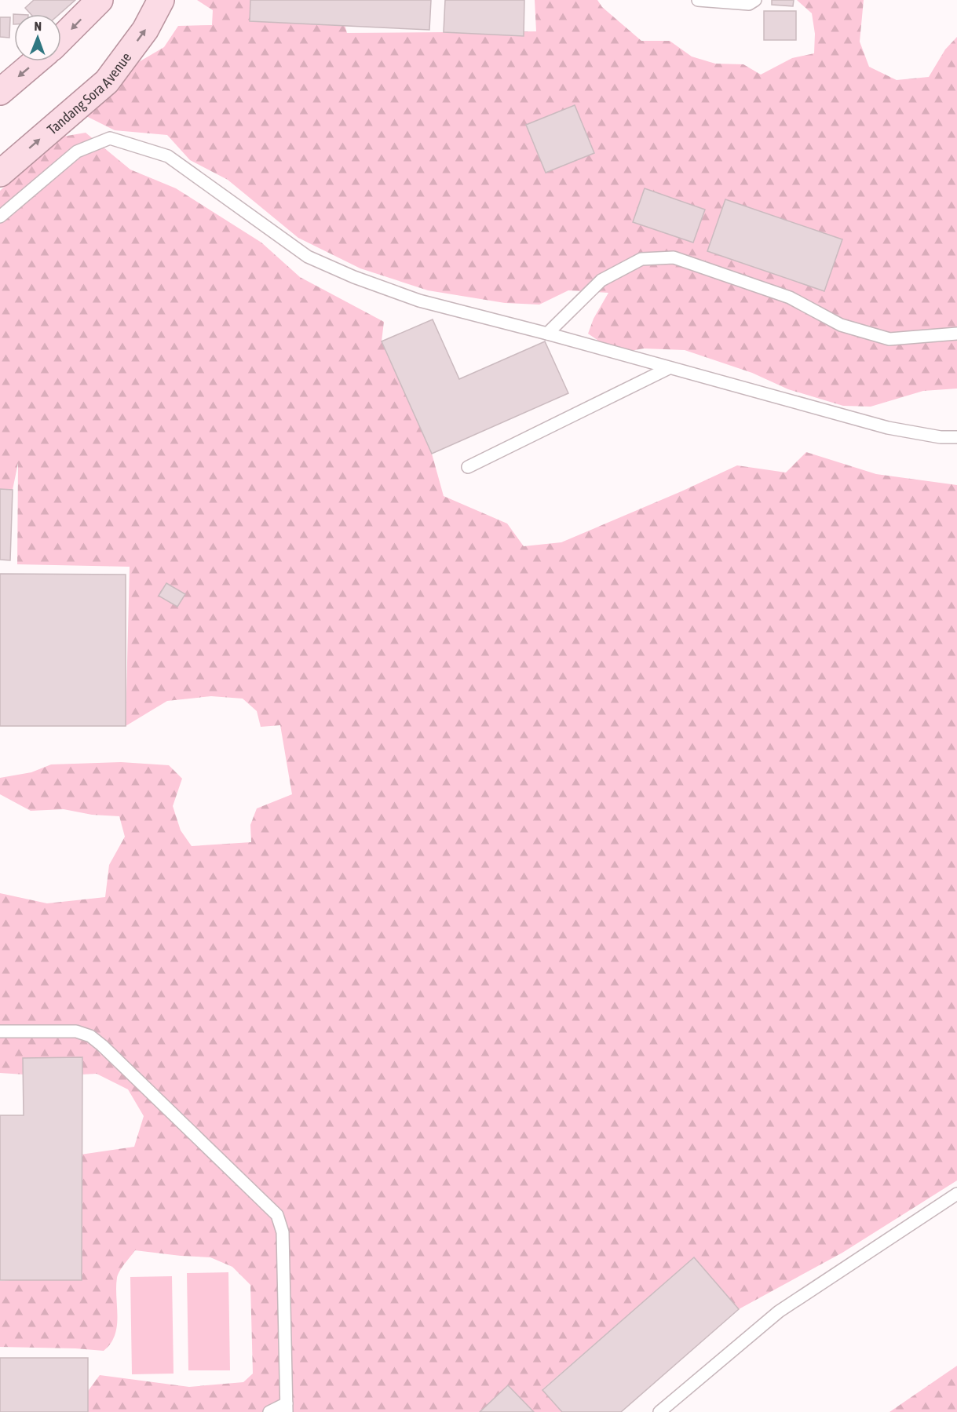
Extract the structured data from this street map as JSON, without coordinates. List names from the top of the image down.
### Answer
{
  "streets": {
    "main road": ["Tandang Sora Avenue"]
  },
  "north": "top"
}
